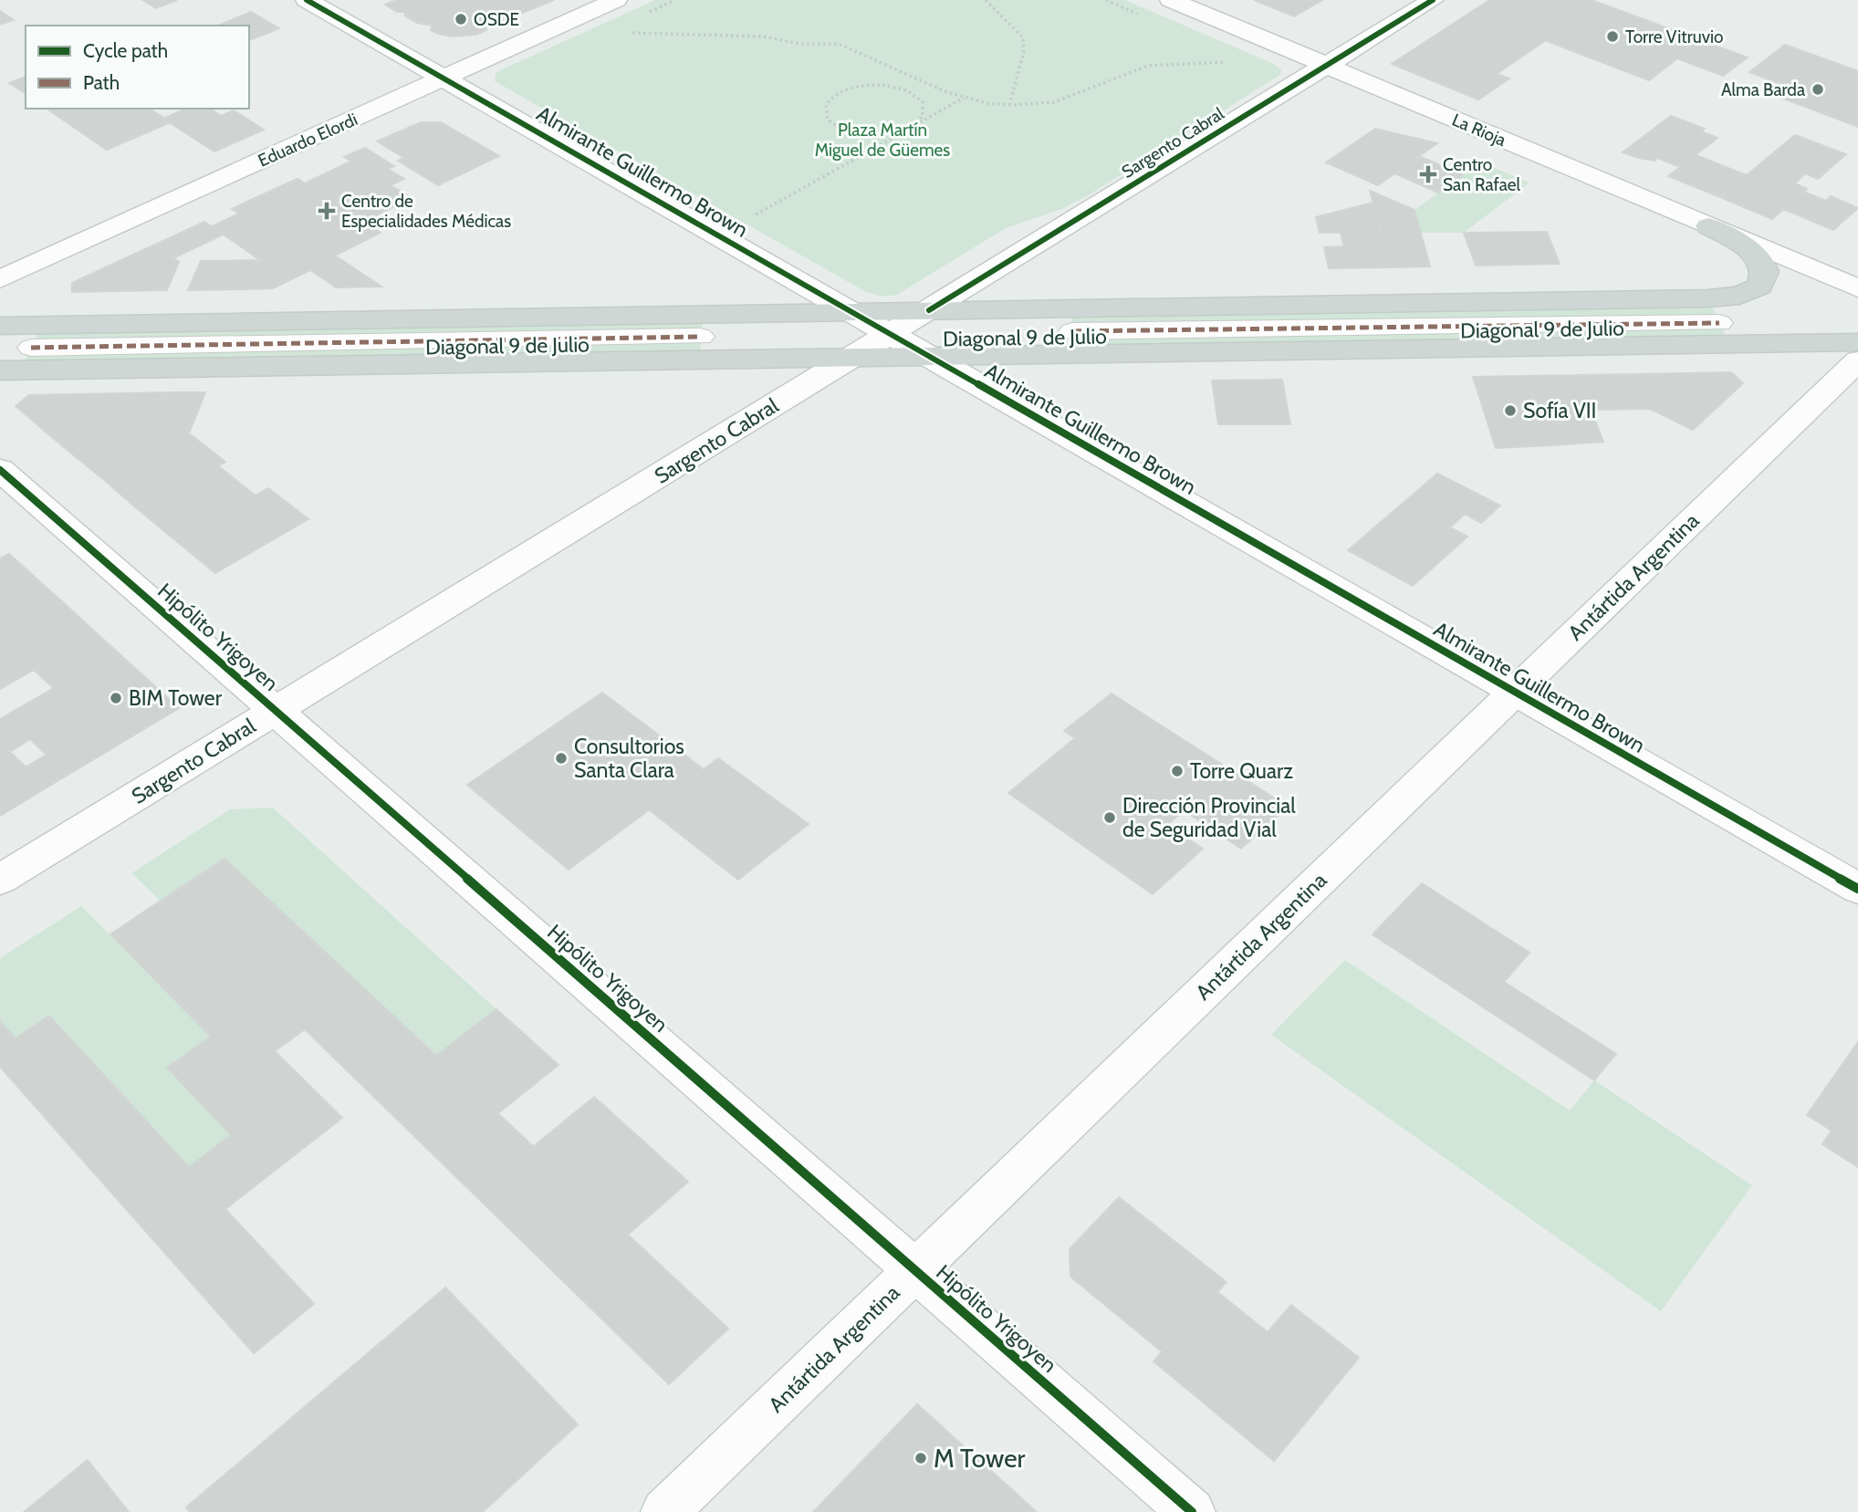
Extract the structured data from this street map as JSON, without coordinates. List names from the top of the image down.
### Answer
{
  "streets": {
    "main road": ["Diagonal 9 de Julio"],
    "street": [
      "La Rioja",
      "Eduardo Elordi",
      "Sargento Cabral",
      "Almirante Guillermo Brown",
      "Antártida Argentina",
      "Hipólito Yrigoyen"
    ]
  },
  "crossings": [
    ["La Rioja", "Sargento Cabral"],
    ["La Rioja", "Diagonal 9 de Julio"],
    ["Eduardo Elordi", "Almirante Guillermo Brown"],
    ["Sargento Cabral", "Almirante Guillermo Brown"],
    ["Sargento Cabral", "Diagonal 9 de Julio"],
    ["Sargento Cabral", "Hipólito Yrigoyen"],
    ["Almirante Guillermo Brown", "Diagonal 9 de Julio"],
    ["Almirante Guillermo Brown", "Antártida Argentina"],
    ["Antártida Argentina", "Hipólito Yrigoyen"]
  ],
  "parks": ["Plaza Martín Miguel de Güemes"],
  "places": {
    "other": [
      "OSDE",
      "Torre Vitruvio",
      "Alma Barda",
      "Sofía VII",
      "BIM Tower",
      "Consultorios Santa Clara",
      "Torre Quarz",
      "Dirección Provincial de Seguridad Vial",
      "M Tower"
    ],
    "health": ["Centro San Rafael", "Centro de Especialidades Médicas"]
  },
  "legend": ["Cycle path", "Path"]
}
